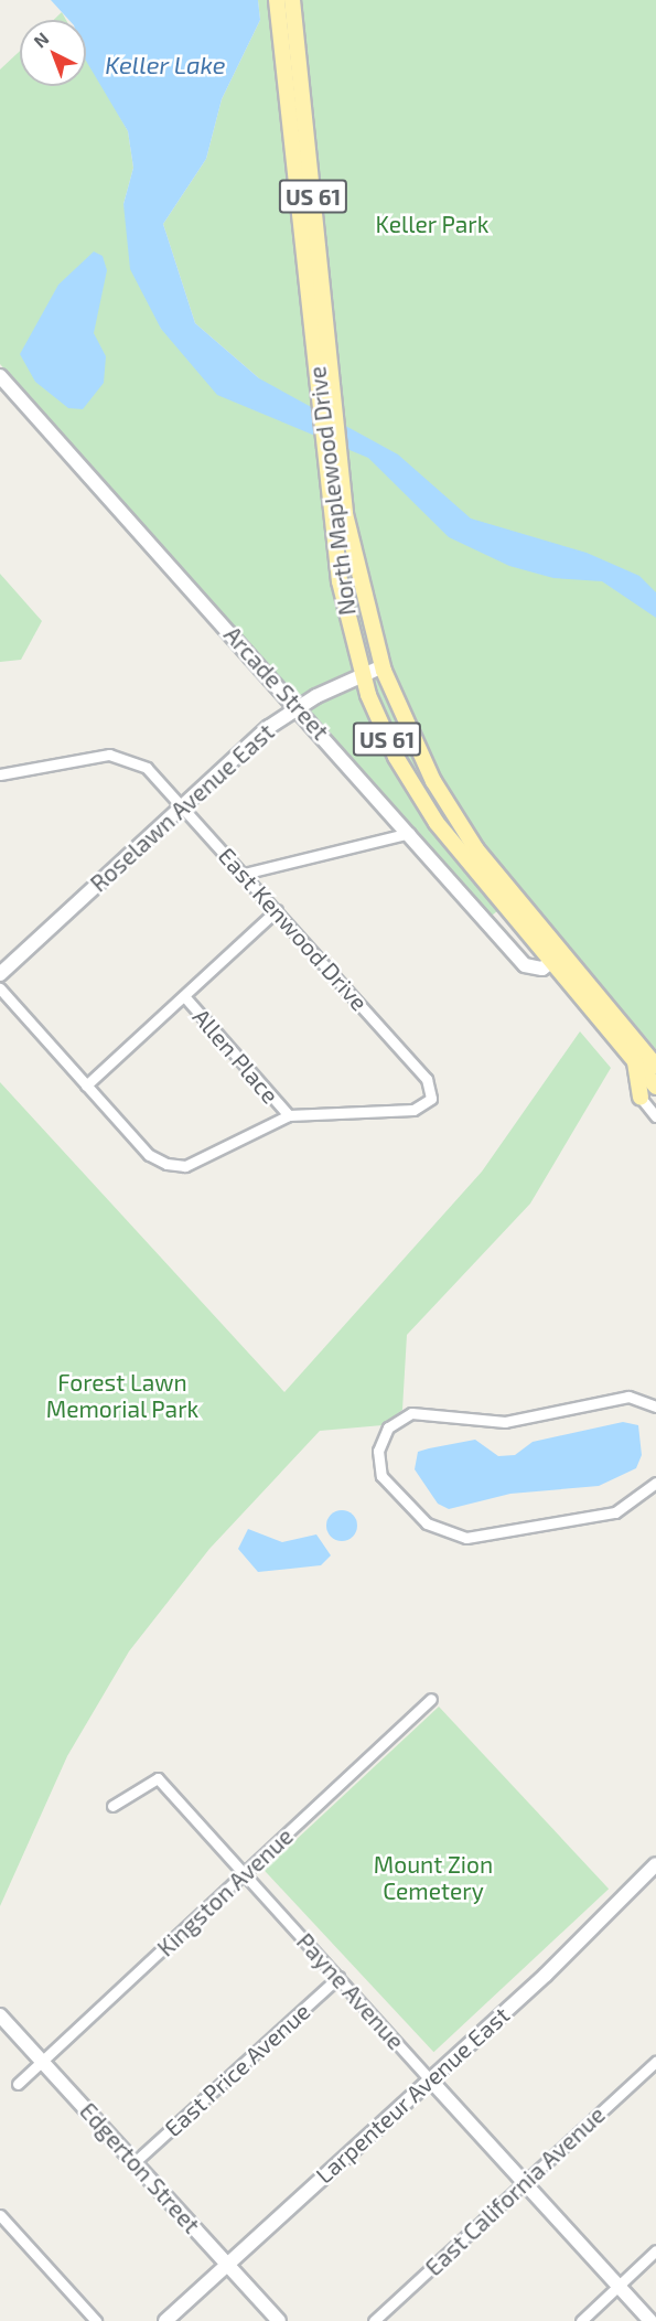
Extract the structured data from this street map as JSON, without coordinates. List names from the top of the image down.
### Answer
{
  "streets": {
    "main road": ["US 61", "North Maplewood Drive"],
    "street": [
      "Arcade Street",
      "Roselawn Avenue East",
      "East Kenwood Drive",
      "Allen Place",
      "Kingston Avenue",
      "Payne Avenue",
      "East Price Avenue",
      "Larpenteur Avenue East",
      "Edgerton Street",
      "East California Avenue"
    ]
  },
  "crossings": [
    ["US 61", "North Maplewood Drive"],
    ["US 61", "Arcade Street"],
    ["North Maplewood Drive", "Arcade Street"],
    ["North Maplewood Drive", "Roselawn Avenue East"],
    ["Arcade Street", "Roselawn Avenue East"],
    ["Roselawn Avenue East", "East Kenwood Drive"],
    ["East Kenwood Drive", "Allen Place"],
    ["Kingston Avenue", "Payne Avenue"],
    ["Kingston Avenue", "Edgerton Street"],
    ["Payne Avenue", "East Price Avenue"],
    ["Payne Avenue", "Larpenteur Avenue East"],
    ["Payne Avenue", "East California Avenue"],
    ["East Price Avenue", "Edgerton Street"],
    ["Larpenteur Avenue East", "Edgerton Street"]
  ],
  "water": ["Keller Lake"],
  "parks": ["Keller Park", "Forest Lawn Memorial Park", "Mount Zion Cemetery"],
  "north": "top left"
}
